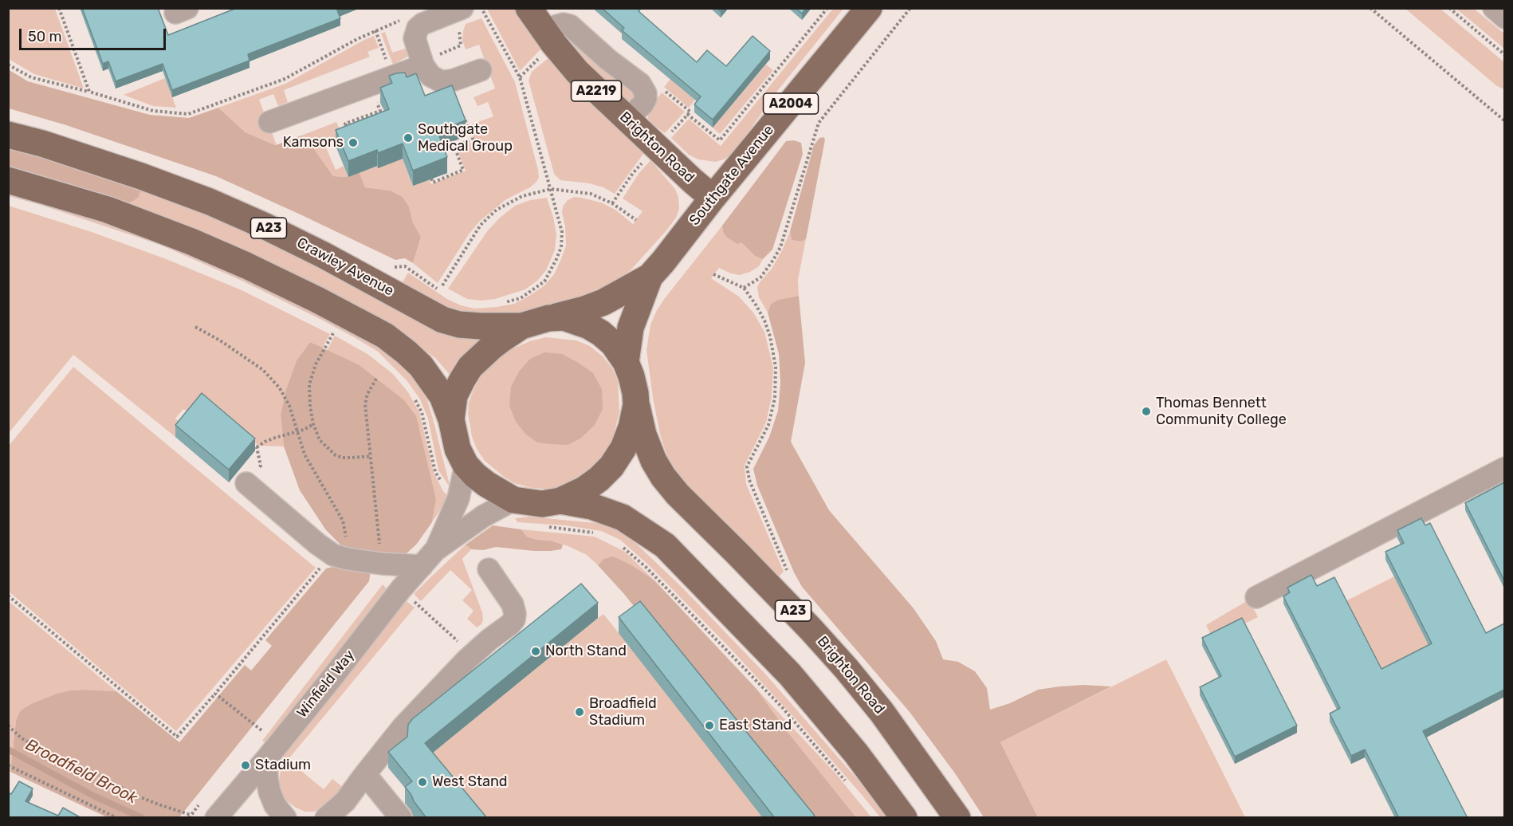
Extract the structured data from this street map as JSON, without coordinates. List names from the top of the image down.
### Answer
{
  "streets": {
    "main road": [
      "A2219",
      "A2004",
      "Brighton Road",
      "Southgate Avenue",
      "A23",
      "Crawley Avenue"
    ],
    "street": ["Winfield Way"]
  },
  "crossings": [
    ["Brighton Road", "Southgate Avenue"],
    ["Southgate Avenue", "Crawley Avenue"]
  ],
  "water": ["Broadfield Brook"],
  "places": [
    "Southgate Medical Group",
    "Kamsons",
    "Thomas Bennett Community College",
    "North Stand",
    "Broadfield Stadium",
    "East Stand",
    "Stadium",
    "West Stand"
  ],
  "scale_bar": "50 m"
}
